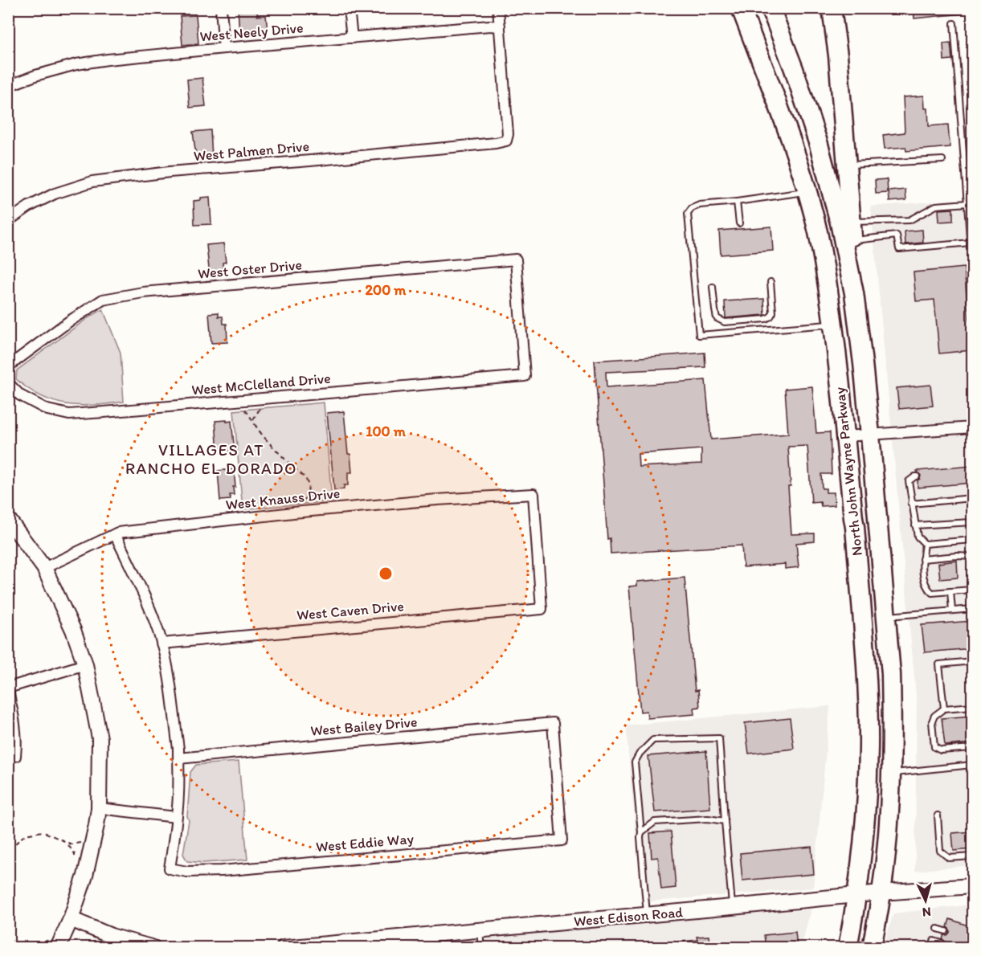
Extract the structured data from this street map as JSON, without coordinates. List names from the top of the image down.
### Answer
{
  "streets": {
    "highway": ["North John Wayne Parkway"],
    "street": [
      "West Neely Drive",
      "West Palmen Drive",
      "West Oster Drive",
      "West McClelland Drive",
      "West Knauss Drive",
      "West Caven Drive",
      "West Bailey Drive",
      "West Eddie Way",
      "West Edison Road"
    ]
  },
  "crossings": [
    ["West Neely Drive", "West Palmen Drive"],
    ["West Oster Drive", "West McClelland Drive"],
    ["North John Wayne Parkway", "West Edison Road"],
    ["West Knauss Drive", "West Caven Drive"],
    ["West Bailey Drive", "West Eddie Way"]
  ],
  "districts": ["VILLAGES AT RANCHO EL DORADO"],
  "north": "bottom",
  "rings": ["200 m", "100 m"]
}
